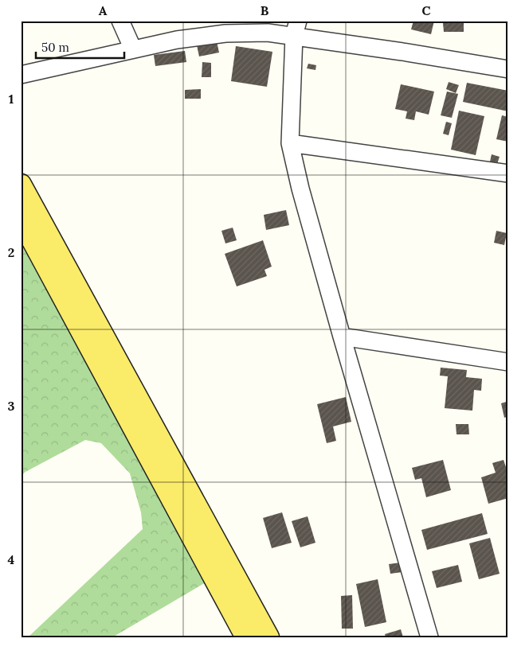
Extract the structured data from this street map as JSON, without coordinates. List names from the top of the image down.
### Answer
{
  "scale_bar": "50 m",
  "grid": {
    "columns": ["A", "B", "C"],
    "rows": [
      "1",
      "2",
      "3",
      "4"
    ]
  }
}
